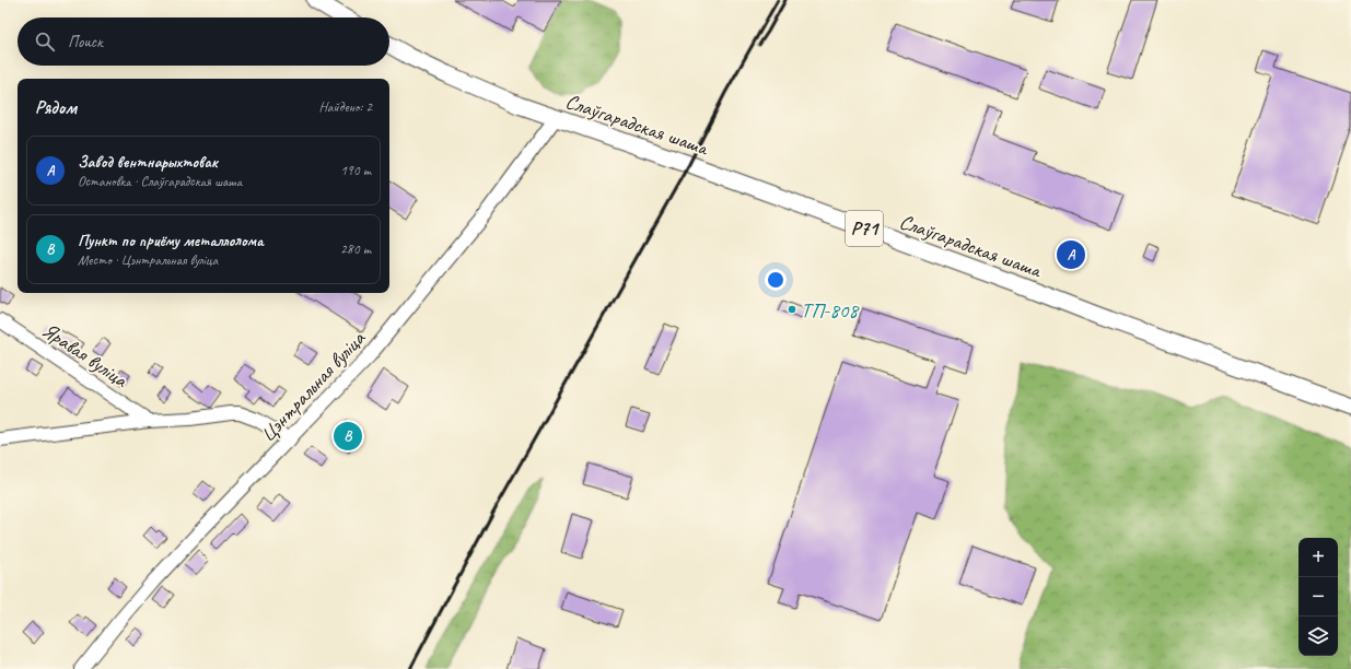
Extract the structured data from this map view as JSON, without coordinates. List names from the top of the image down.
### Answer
{
  "streets": {
    "main road": ["Слаўгарадская шаша", "Р71"],
    "street": ["Яравая вуліца", "Цэнтральная вуліца"]
  },
  "crossings": [
    ["Слаўгарадская шаша", "Цэнтральная вуліца"]
  ],
  "places": ["ТП-808"],
  "page": {
    "search": "Поиск",
    "heading": ["Рядом", "Найдено: 2"],
    "list": [
      {
        "mark": "A",
        "name": "Завод вентнарыхтовак",
        "note": "Остановка · Слаўгарадская шаша",
        "value": "190 m"
      },
      {
        "mark": "B",
        "name": "Пункт по приёму металлолома",
        "note": "Место · Цэнтральная вуліца",
        "value": "280 m"
      }
    ],
    "pins": ["A", "B"],
    "map_buttons": ["+", "−"]
  }
}
